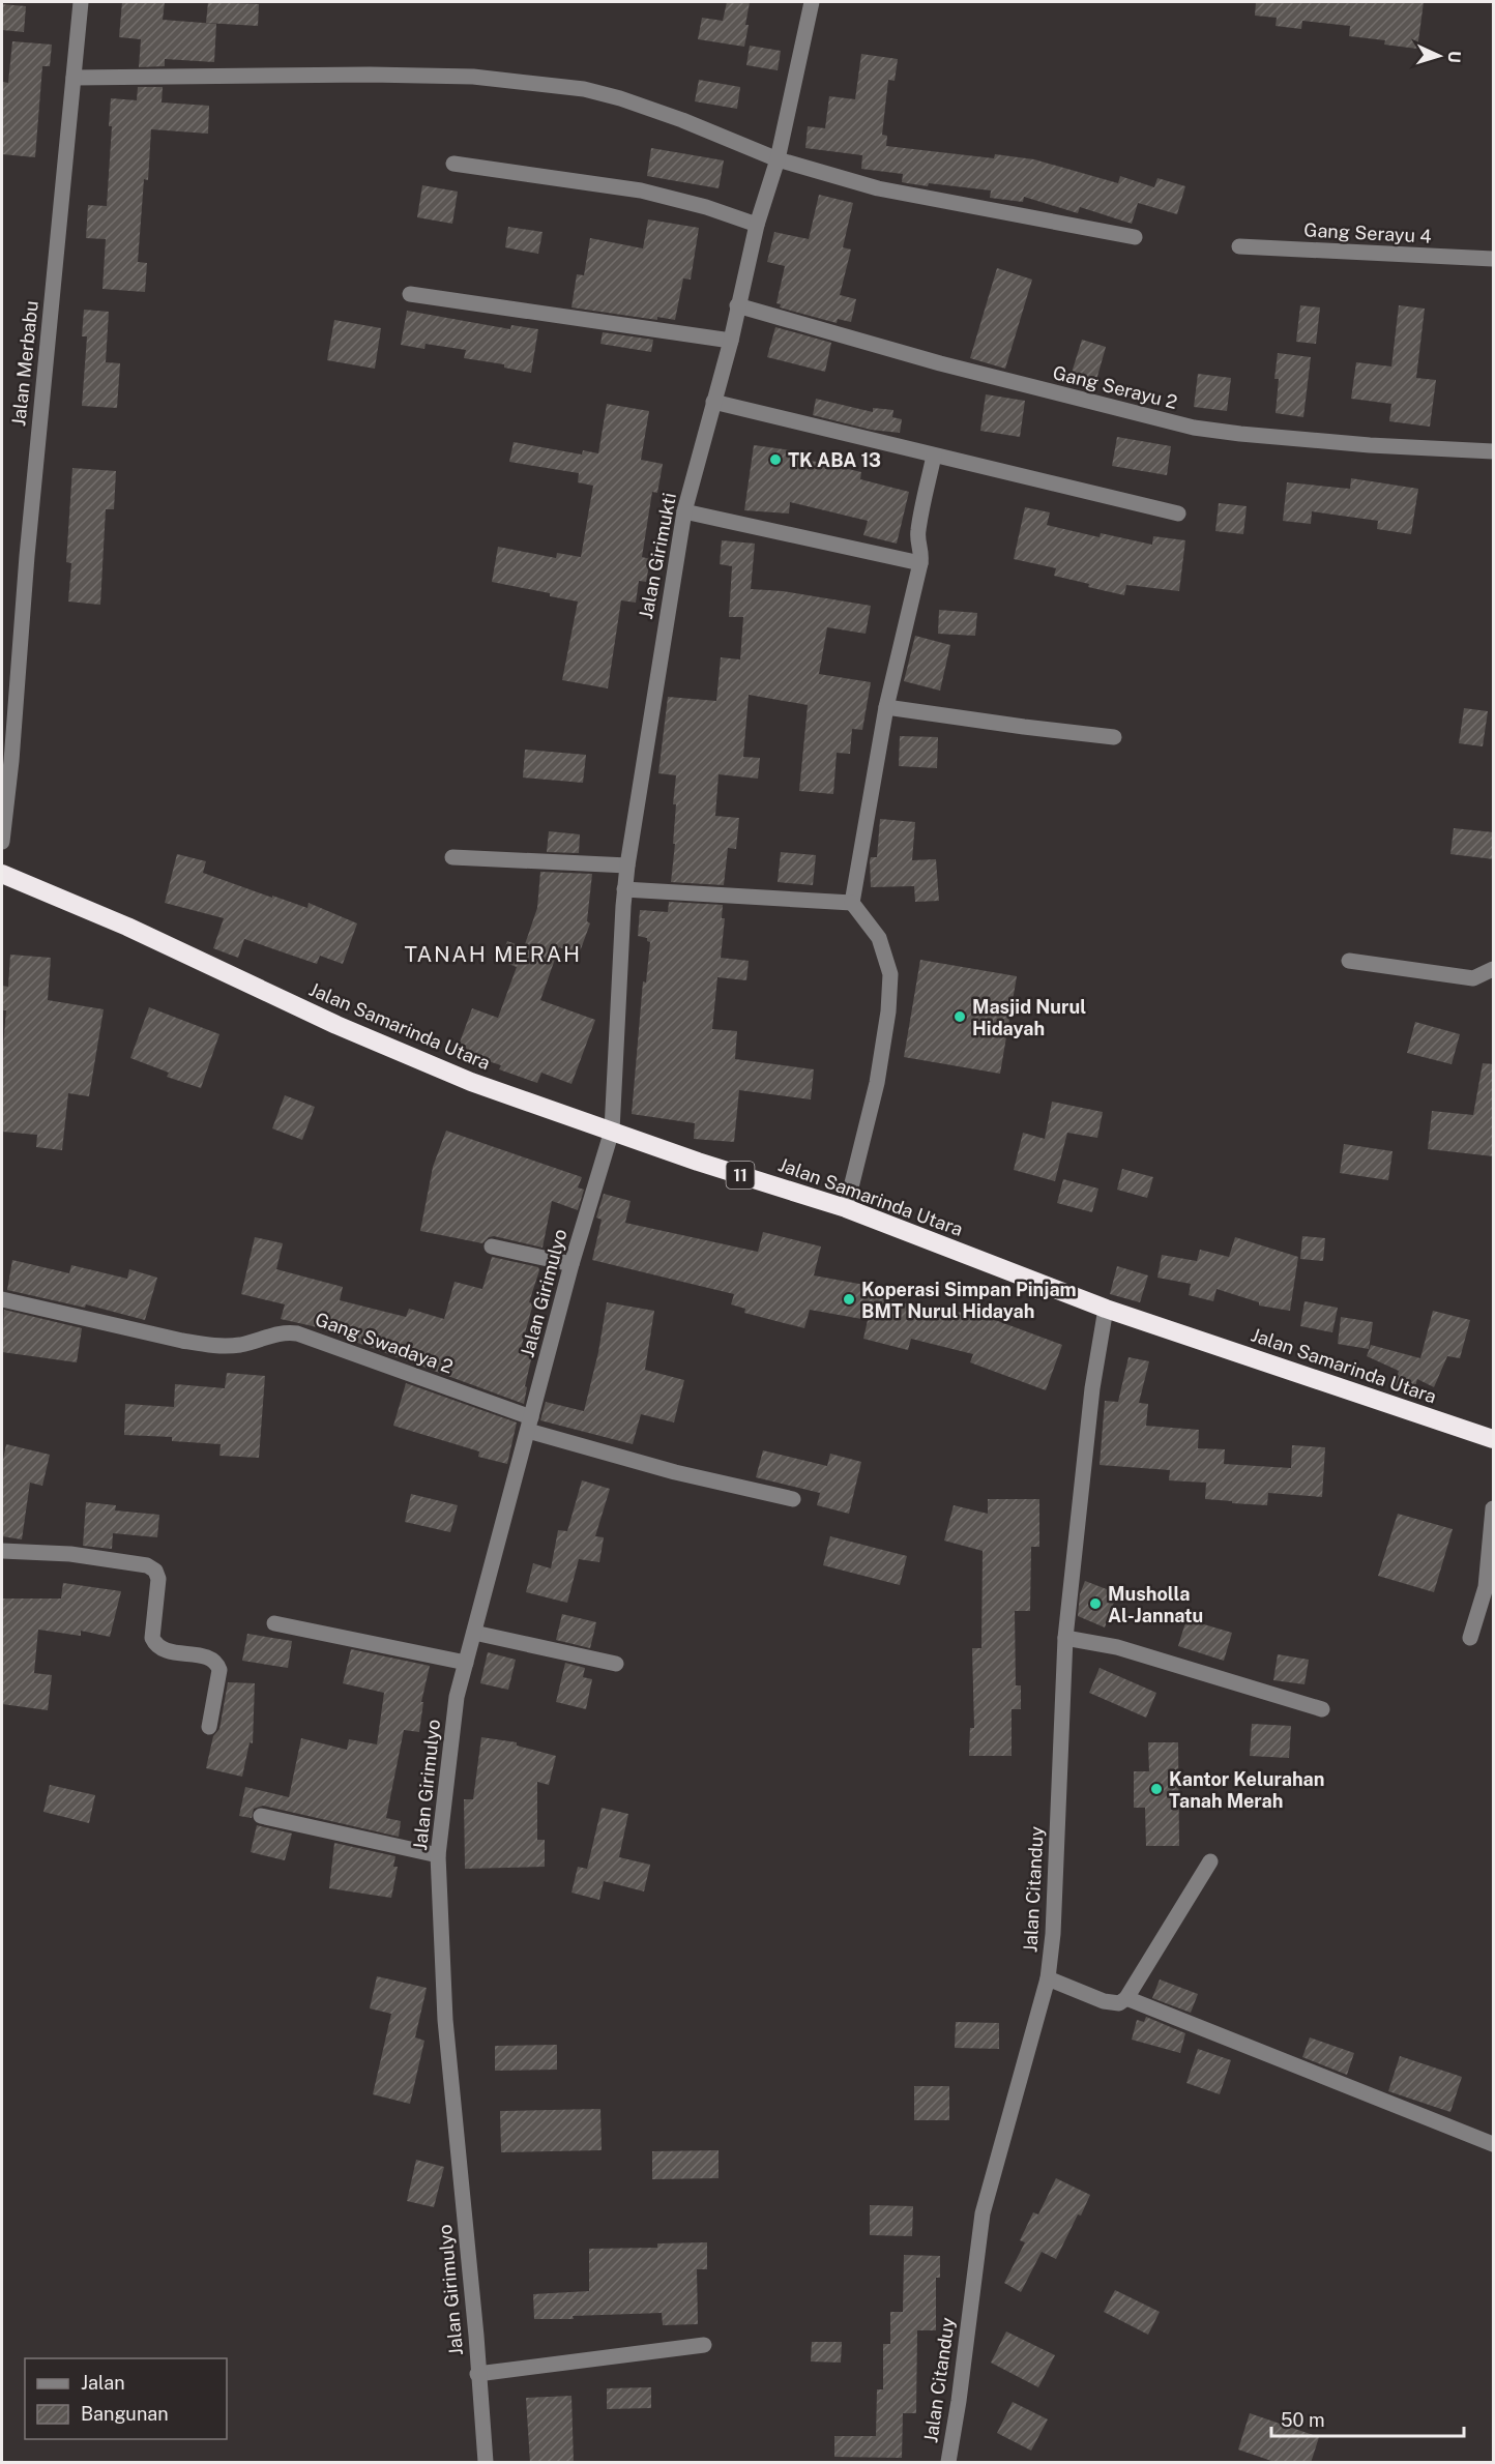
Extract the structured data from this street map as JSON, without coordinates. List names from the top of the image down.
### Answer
{
  "streets": {
    "highway": ["Jalan Samarinda Utara", "11"],
    "street": [
      "Gang Serayu 4",
      "Jalan Merbabu",
      "Gang Serayu 2",
      "Jalan Girimukti",
      "Jalan Girimulyo",
      "Gang Swadaya 2",
      "Jalan Citanduy"
    ]
  },
  "crossings": [
    ["Gang Serayu 2", "Jalan Girimukti"],
    ["Jalan Girimukti", "Jalan Samarinda Utara"],
    ["Jalan Girimukti", "Jalan Girimulyo"],
    ["Jalan Samarinda Utara", "Jalan Girimulyo"],
    ["Jalan Samarinda Utara", "Jalan Citanduy"],
    ["Jalan Girimulyo", "Gang Swadaya 2"]
  ],
  "districts": ["TANAH MERAH"],
  "places": [
    "TK ABA 13",
    "Masjid Nurul Hidayah",
    "Koperasi Simpan Pinjam BMT Nurul Hidayah",
    "Musholla Al-Jannatu",
    "Kantor Kelurahan Tanah Merah"
  ],
  "legend": ["Jalan", "Bangunan"],
  "scale_bar": "50 m",
  "north": "right"
}
